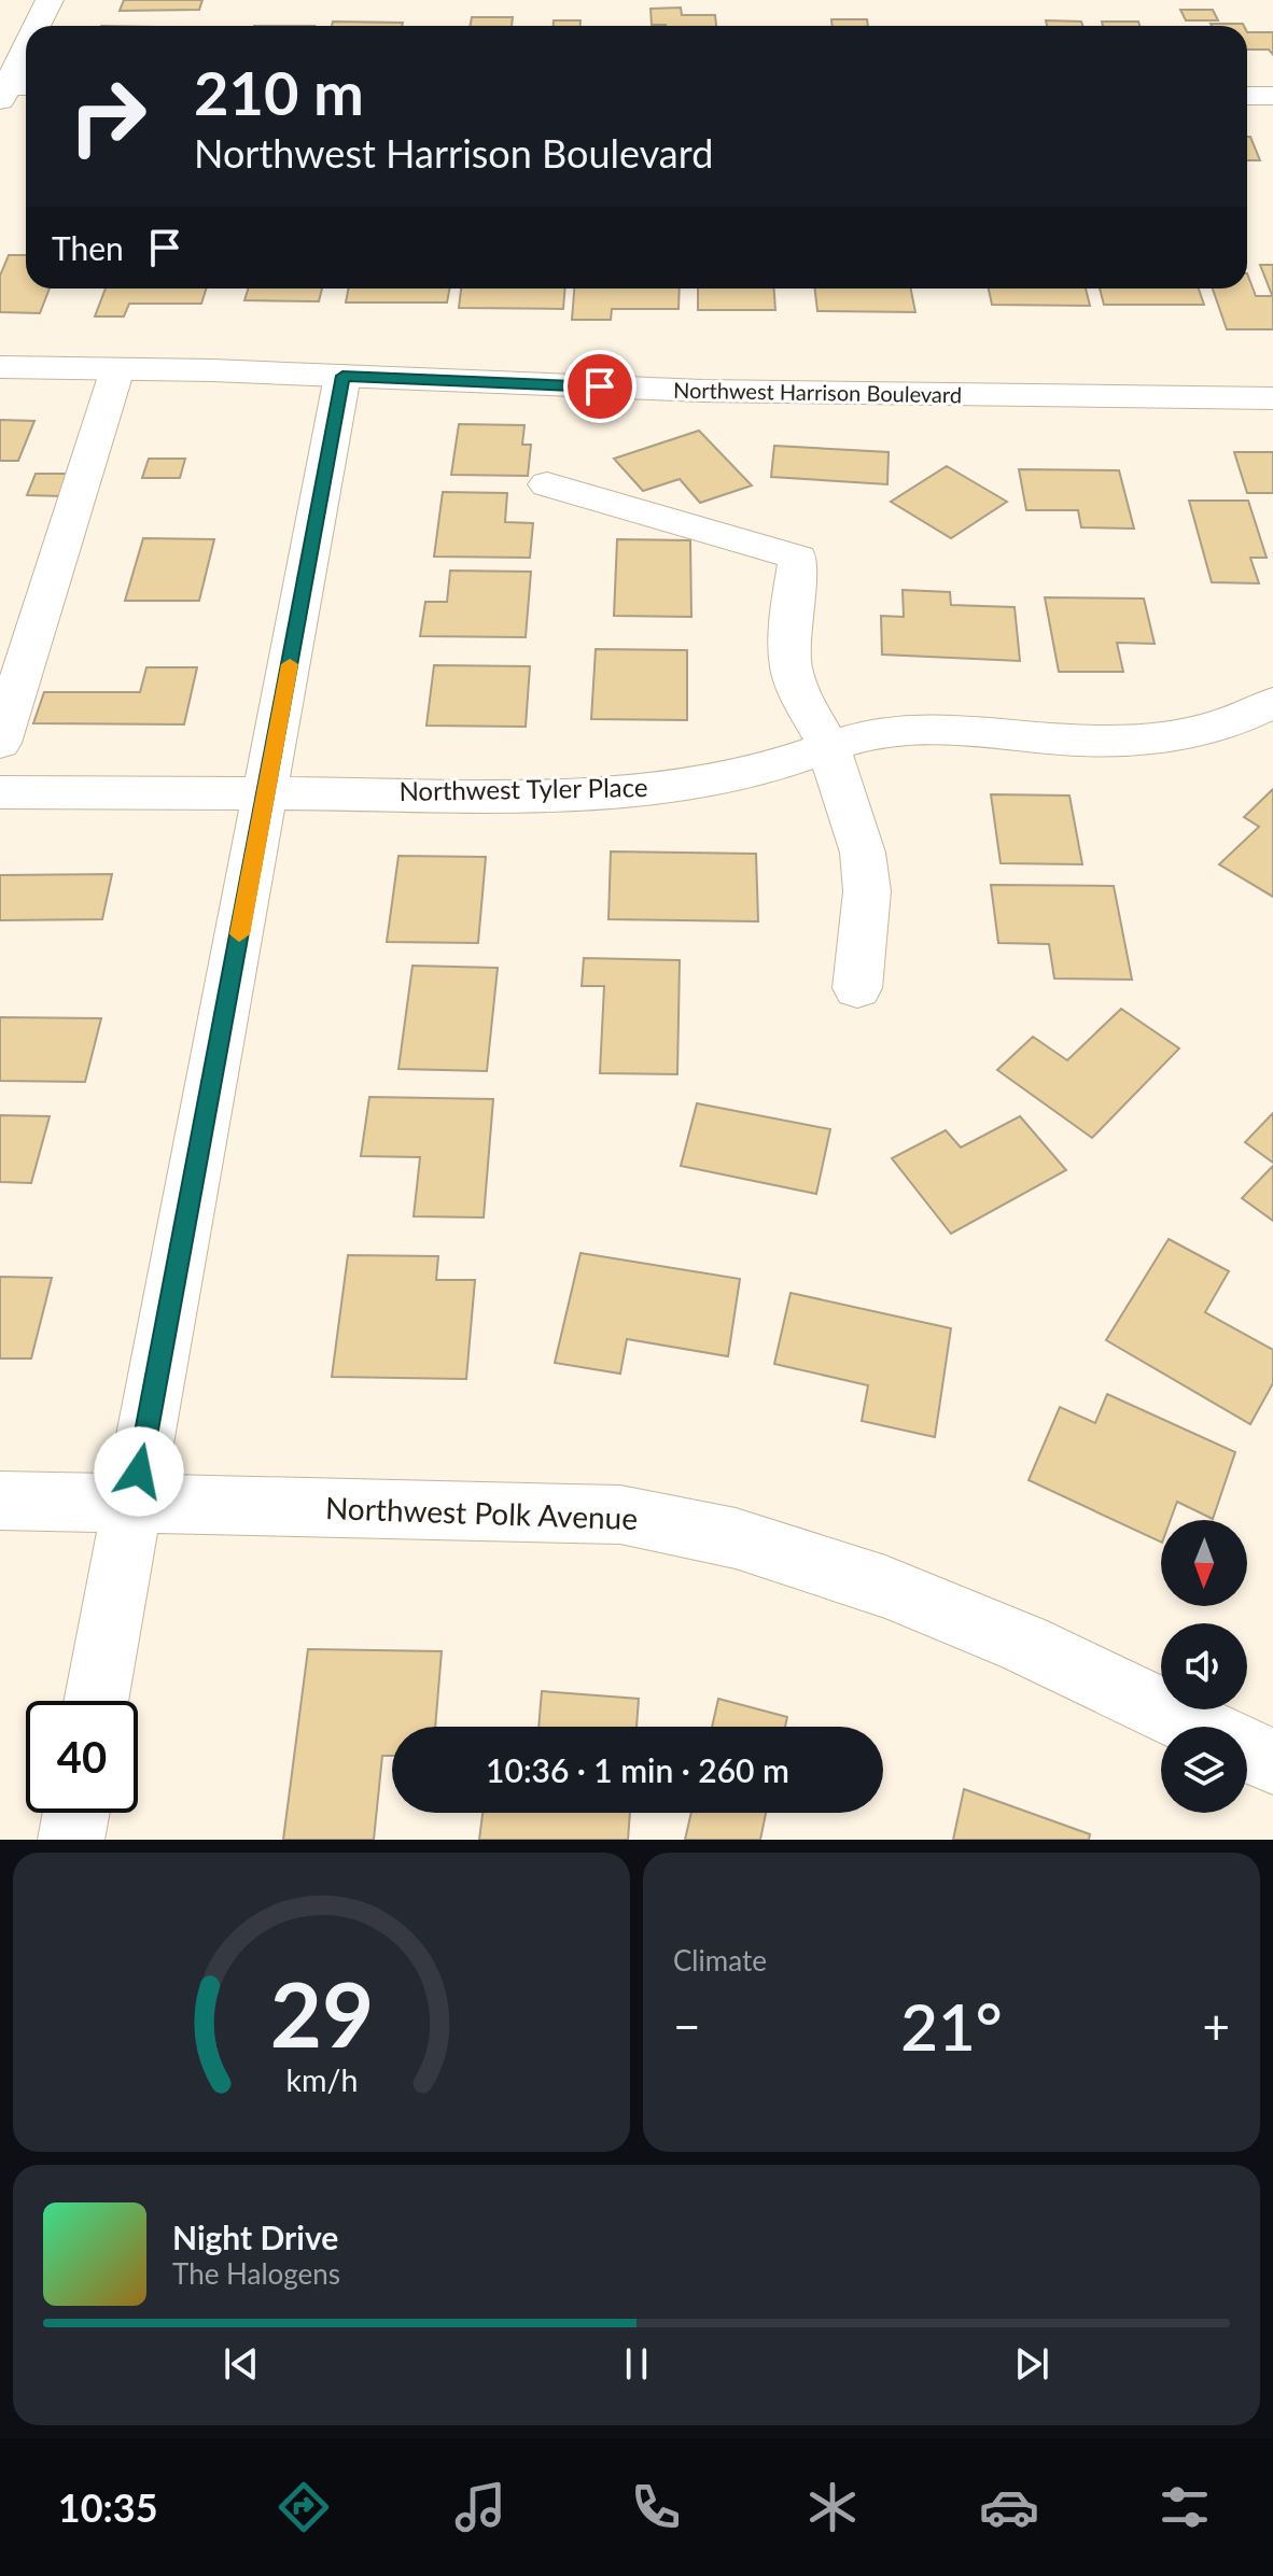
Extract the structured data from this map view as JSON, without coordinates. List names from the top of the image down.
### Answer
{
  "streets": {
    "street": ["Northwest Harrison Boulevard", "Northwest Tyler Place", "Northwest Polk Avenue"]
  },
  "north": "bottom",
  "page": {
    "turn": ["210 m", "Northwest Harrison Boulevard"],
    "then": "Then",
    "limit": "40",
    "trip": "10:36 · 1 min · 260 m",
    "tile": "Climate",
    "heat": ["−", "21°", "+"],
    "song": ["Night Drive", "The Halogens"],
    "tabs": "10:35",
    "gauge": ["29", "km/h"]
  }
}
